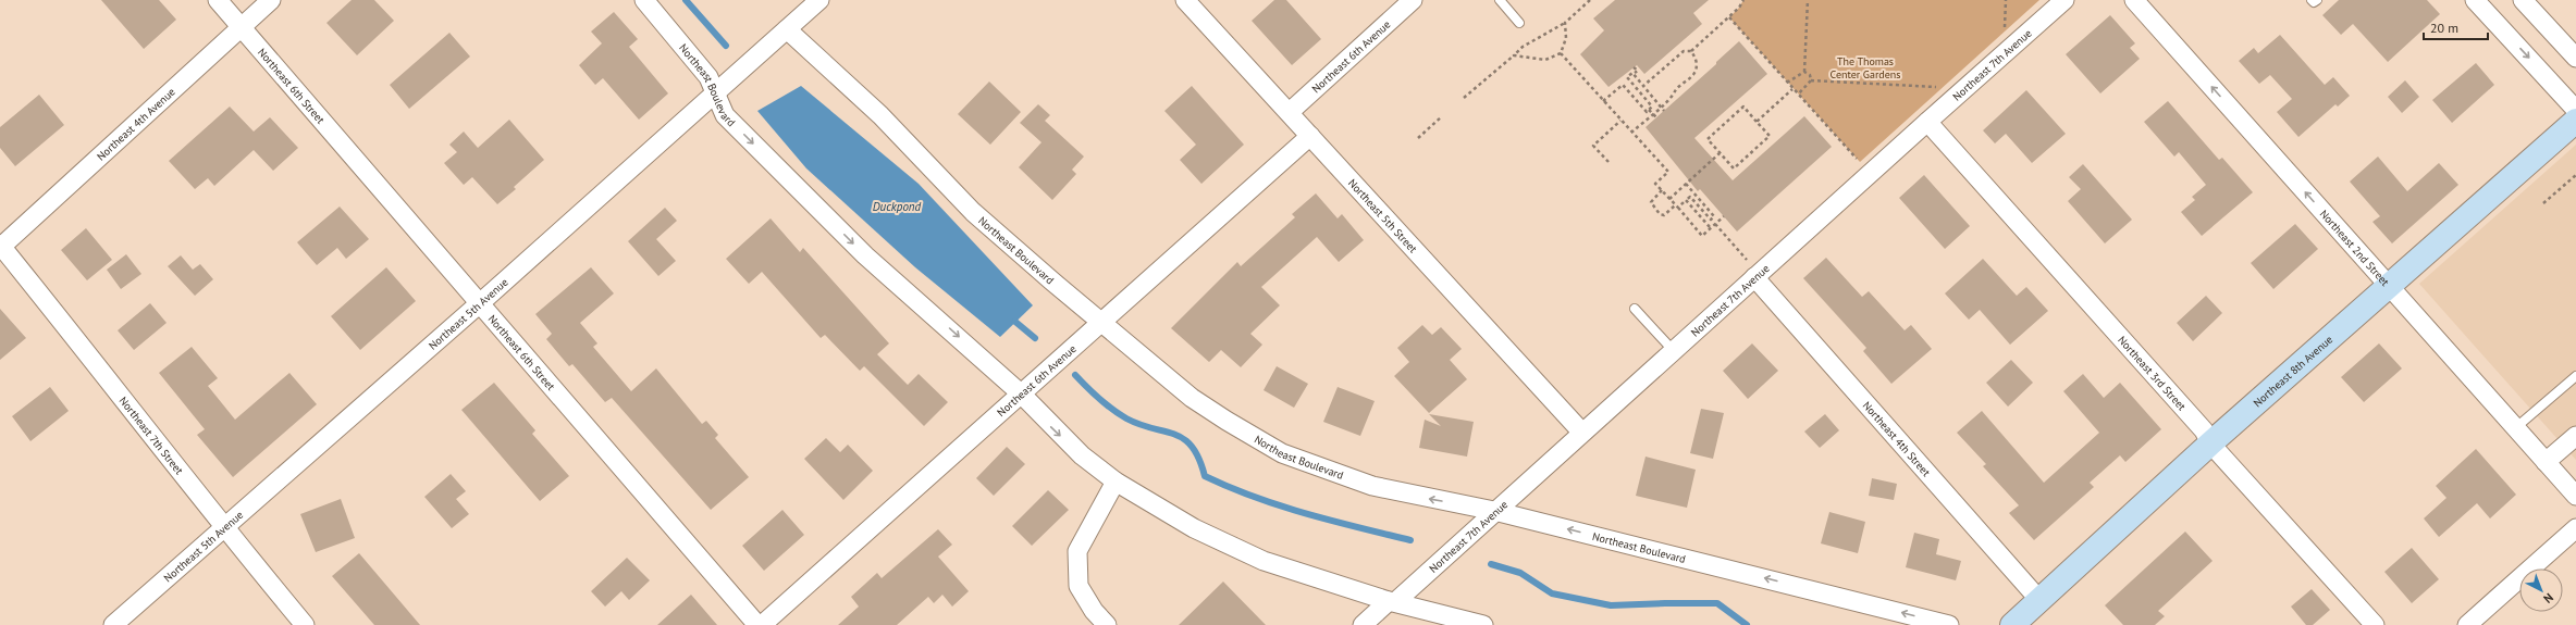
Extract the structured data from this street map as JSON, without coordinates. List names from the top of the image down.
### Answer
{
  "streets": {
    "street": [
      "Northeast 6th Avenue",
      "Northeast 7th Avenue",
      "Northeast 6th Street",
      "Northeast Boulevard",
      "Northeast 4th Avenue",
      "Northeast 5th Street",
      "Northeast 2nd Street",
      "Northeast 5th Avenue",
      "Northeast 8th Avenue",
      "Northeast 3rd Street",
      "Northeast 7th Street",
      "Northeast 4th Street"
    ]
  },
  "crossings": [
    ["Northeast 6th Avenue", "Northeast Boulevard"],
    ["Northeast 6th Avenue", "Northeast 5th Street"],
    ["Northeast 7th Avenue", "Northeast Boulevard"],
    ["Northeast 7th Avenue", "Northeast 5th Street"],
    ["Northeast 7th Avenue", "Northeast 3rd Street"],
    ["Northeast 7th Avenue", "Northeast 4th Street"],
    ["Northeast 6th Street", "Northeast 4th Avenue"],
    ["Northeast 6th Street", "Northeast 5th Avenue"],
    ["Northeast Boulevard", "Northeast 5th Avenue"],
    ["Northeast 4th Avenue", "Northeast 7th Street"],
    ["Northeast 2nd Street", "Northeast 8th Avenue"],
    ["Northeast 5th Avenue", "Northeast 7th Street"],
    ["Northeast 8th Avenue", "Northeast 3rd Street"],
    ["Northeast 8th Avenue", "Northeast 4th Street"]
  ],
  "one_way": ["Northeast 2nd Street"],
  "water": ["Duckpond"],
  "parks": ["The Thomas Center Gardens"],
  "scale_bar": "20 m",
  "north": "bottom right"
}
